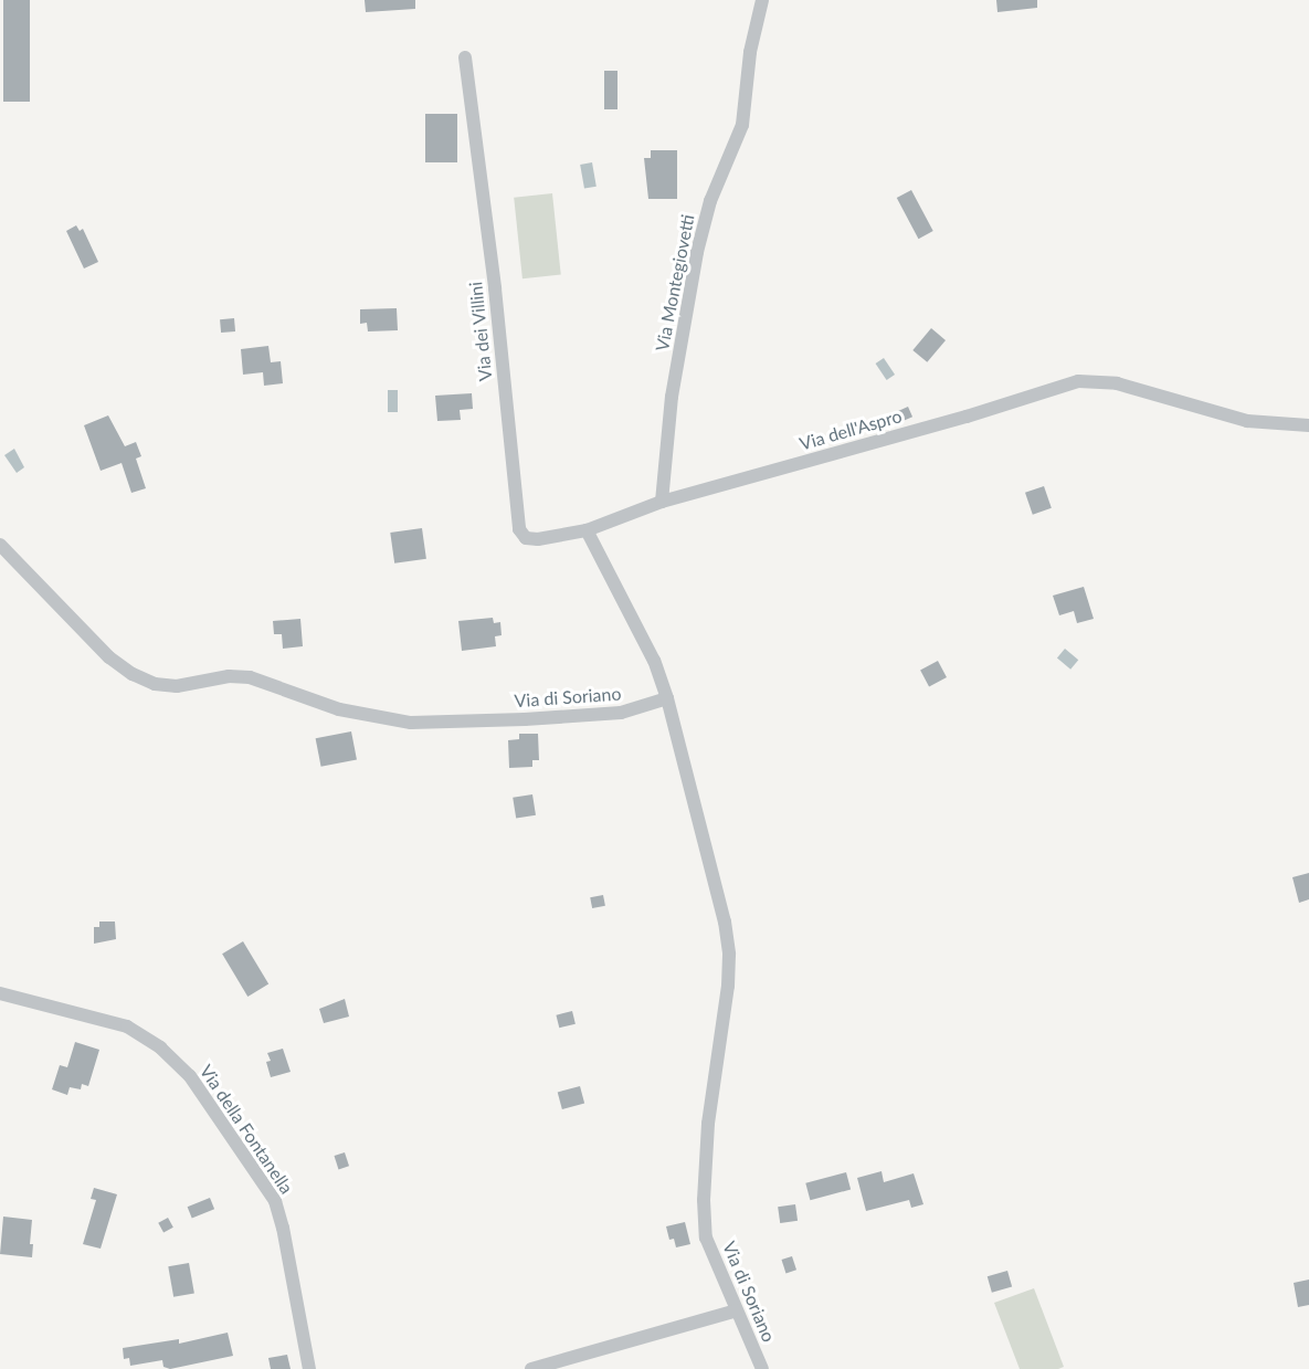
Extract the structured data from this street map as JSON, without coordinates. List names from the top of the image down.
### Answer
{
  "streets": {
    "street": [
      "Via Montegiovetti",
      "Via dei Villini",
      "Via dell'Aspro",
      "Via di Soriano",
      "Via della Fontanella"
    ]
  },
  "crossings": [
    ["Via Montegiovetti", "Via dell'Aspro"],
    ["Via dei Villini", "Via dell'Aspro"]
  ]
}
